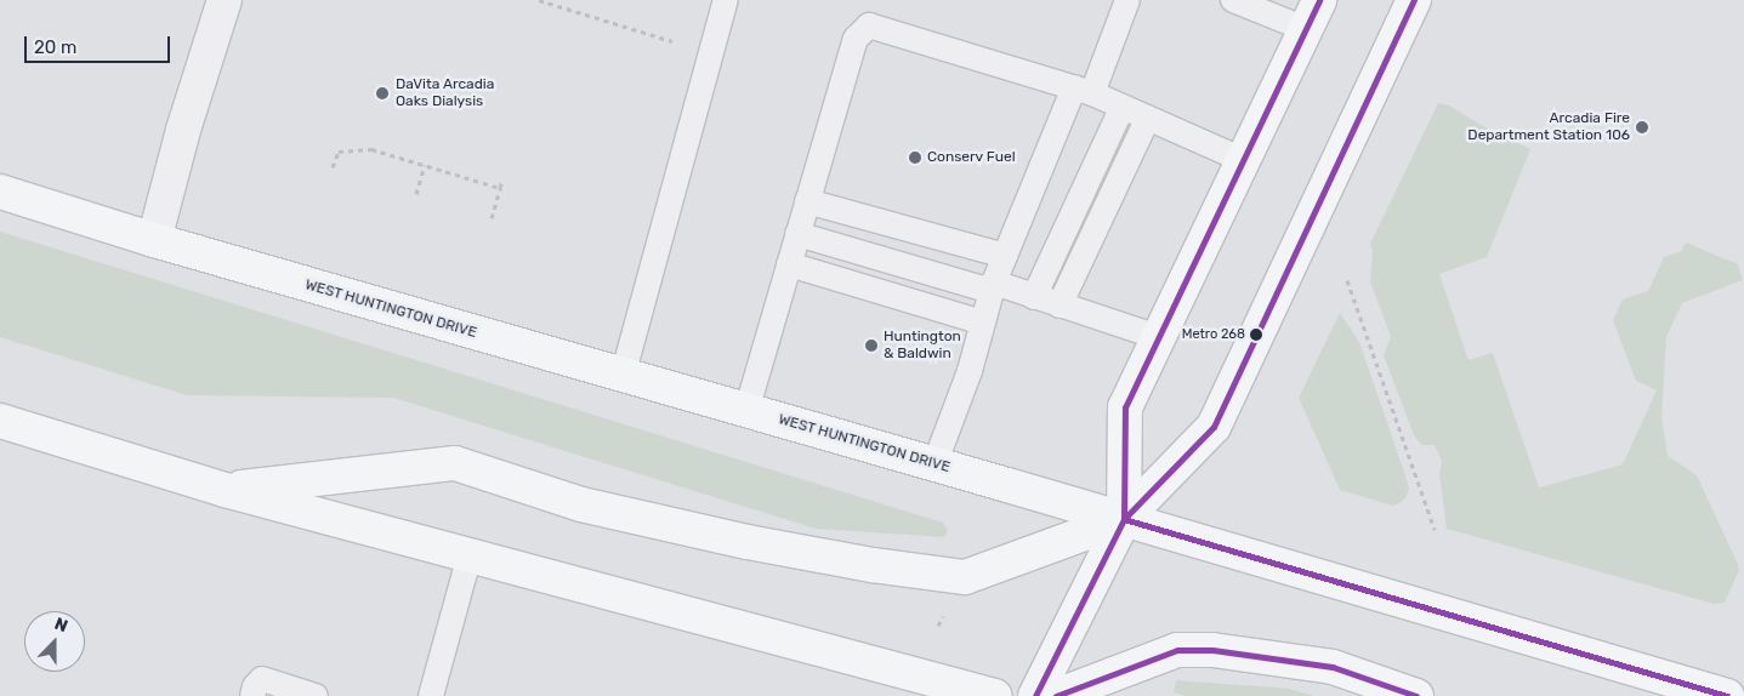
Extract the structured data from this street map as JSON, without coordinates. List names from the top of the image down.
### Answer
{
  "streets": {
    "main road": ["WEST HUNTINGTON DRIVE"]
  },
  "places": [
    "DaVita Arcadia Oaks Dialysis",
    "Arcadia Fire Department Station 106",
    "Conserv Fuel",
    "Metro 268",
    "Huntington & Baldwin"
  ],
  "lines": ["transit line 268"],
  "scale_bar": "20 m",
  "north": "top"
}
